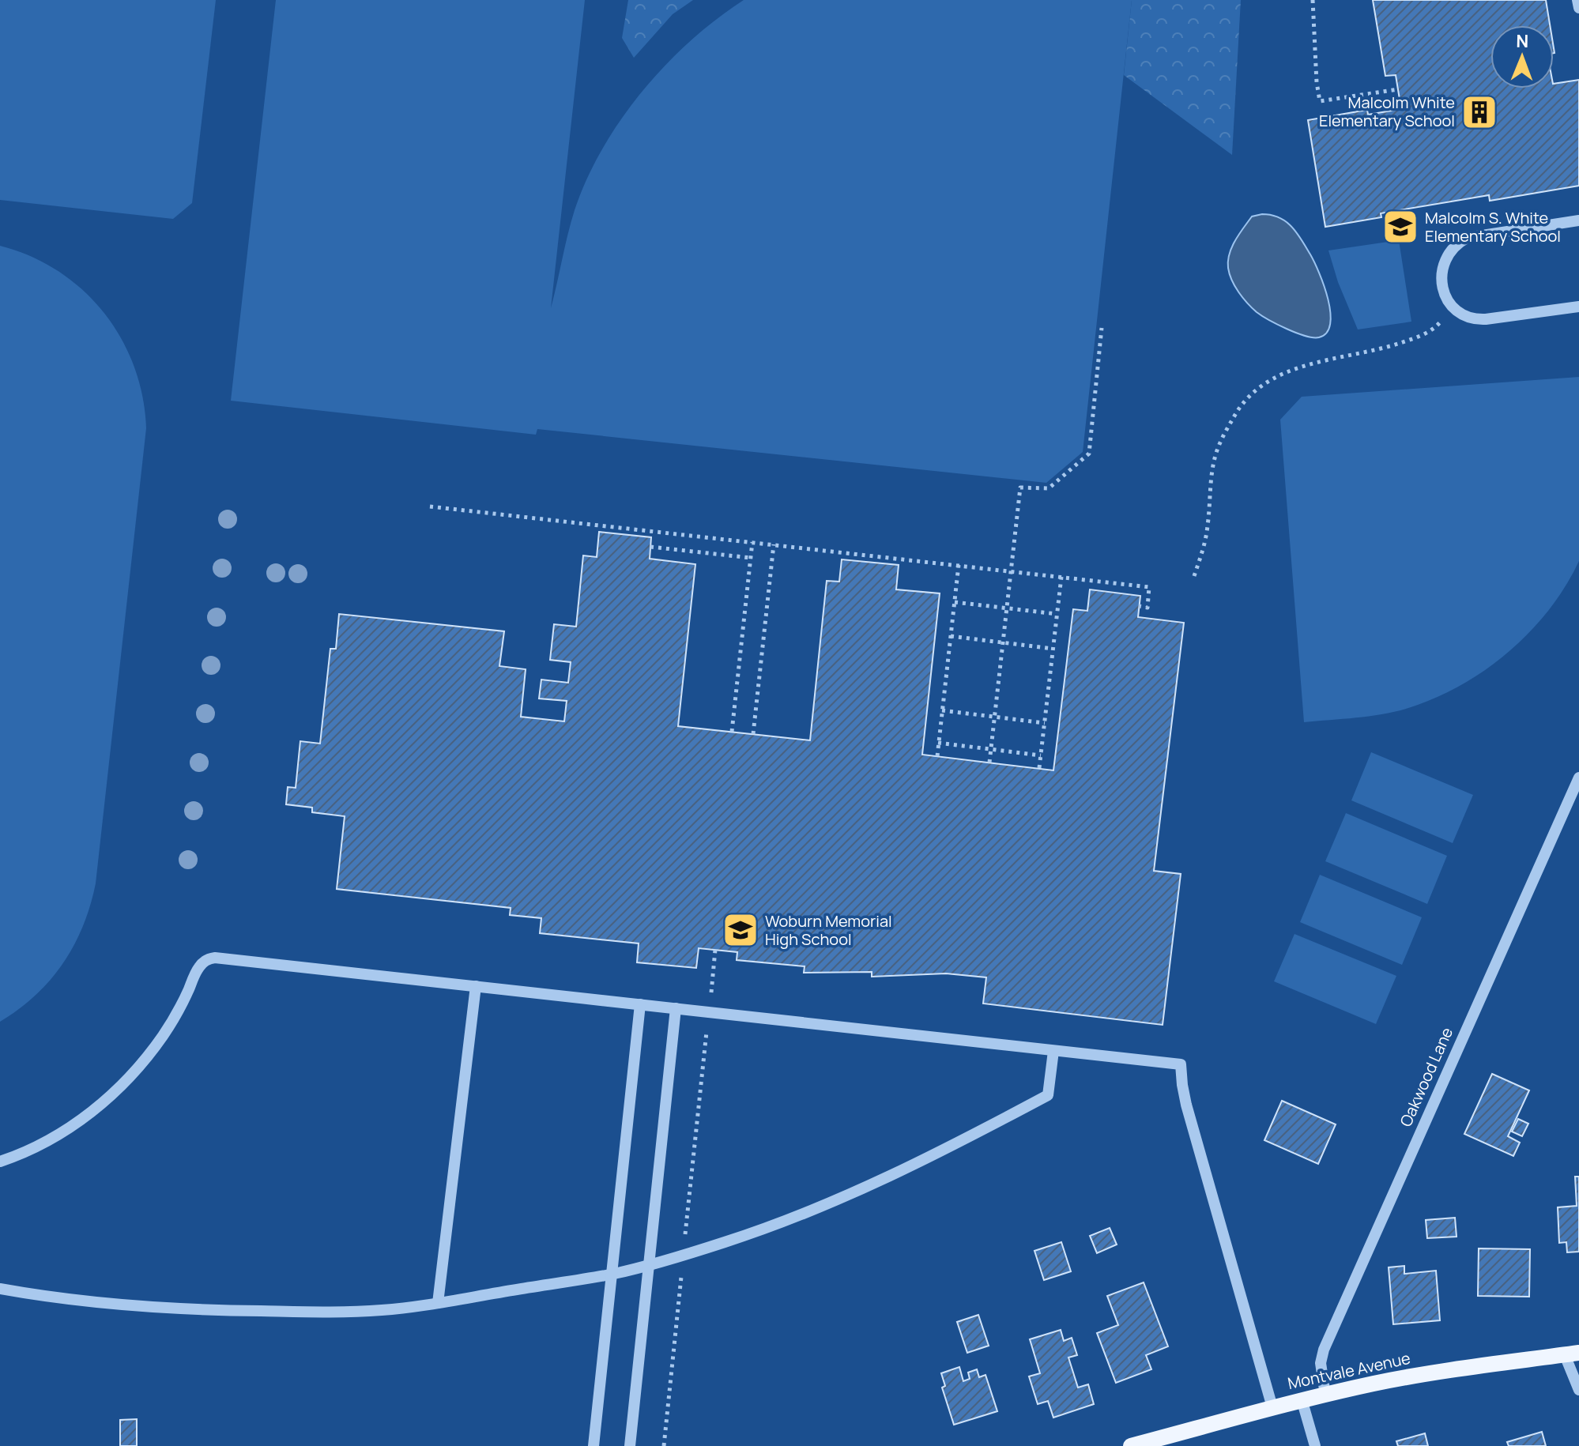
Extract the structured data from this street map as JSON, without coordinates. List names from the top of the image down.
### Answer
{
  "streets": {
    "main road": ["Montvale Avenue"],
    "street": ["Oakwood Lane"]
  },
  "crossings": [
    ["Oakwood Lane", "Montvale Avenue"]
  ],
  "places": {
    "building": ["Malcolm White Elementary School"],
    "school or university": ["Malcolm S. White Elementary School", "Woburn Memorial High School"]
  },
  "north": "top"
}
